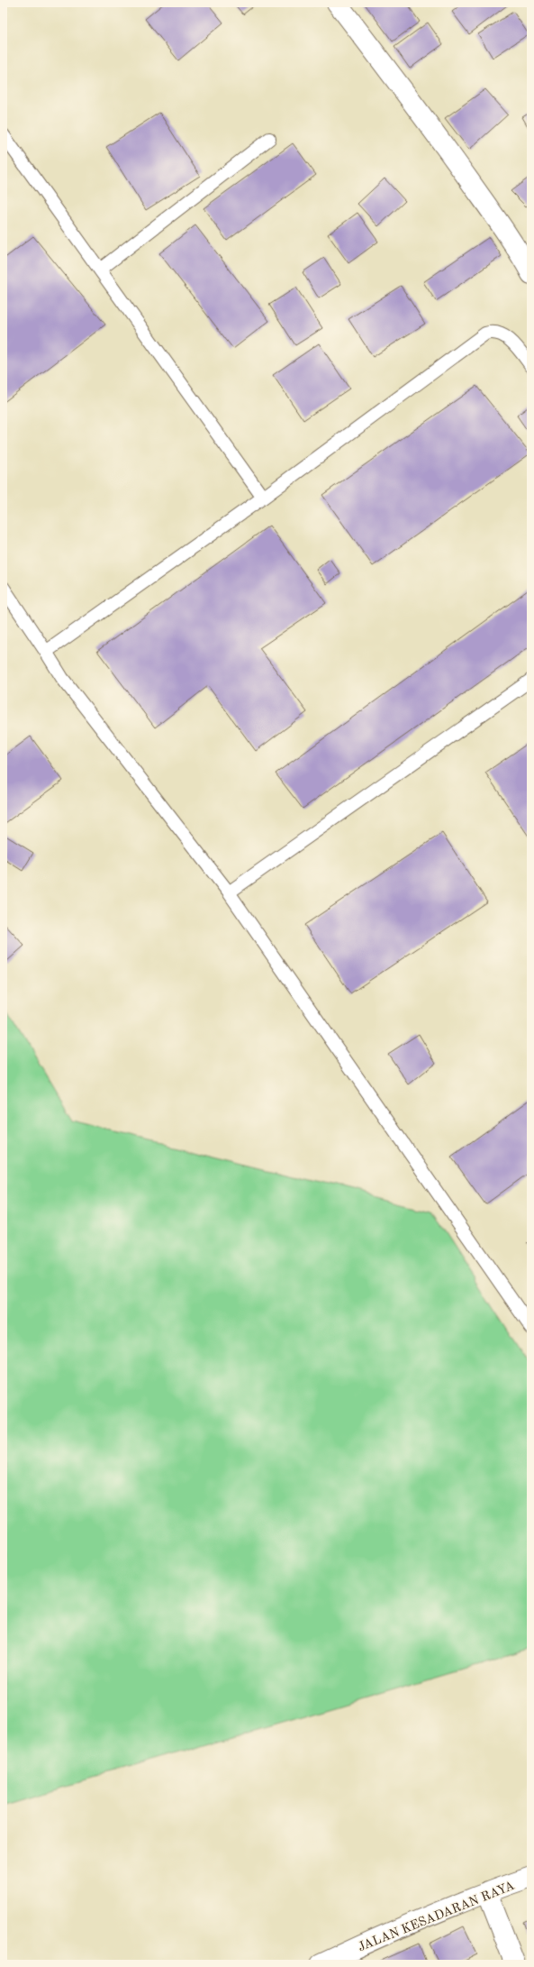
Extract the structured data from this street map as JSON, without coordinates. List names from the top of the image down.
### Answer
{
  "streets": {
    "street": ["JALAN KESADARAN RAYA"]
  }
}
